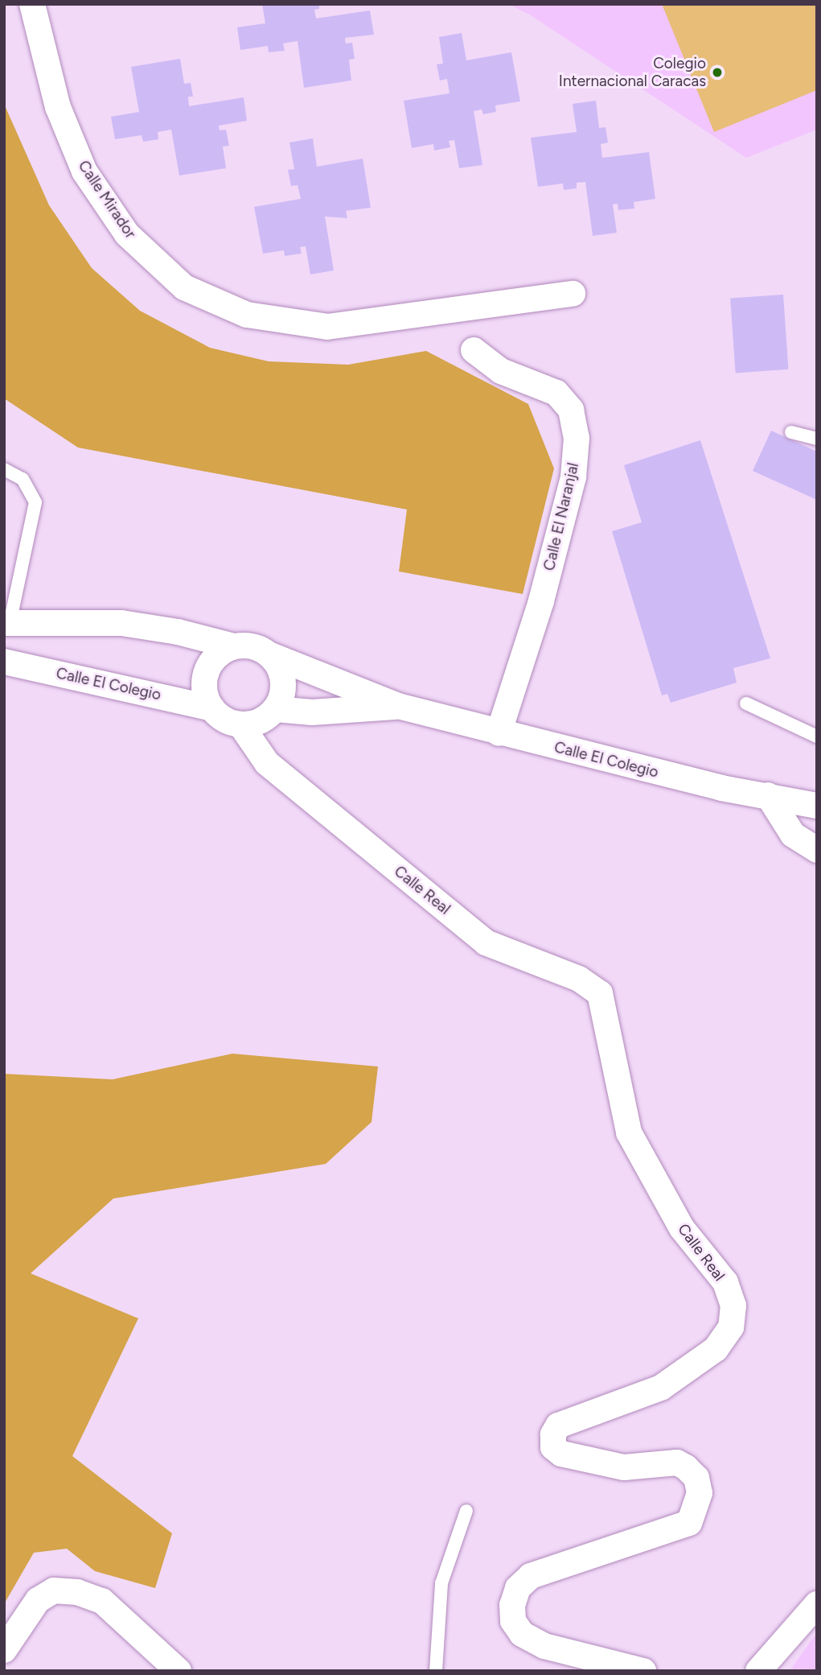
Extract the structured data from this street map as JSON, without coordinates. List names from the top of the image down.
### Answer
{
  "streets": {
    "street": [
      "Calle Mirador",
      "Calle El Naranjal",
      "Calle El Colegio",
      "Calle Real"
    ]
  },
  "crossings": [
    ["Calle El Naranjal", "Calle El Colegio"],
    ["Calle El Colegio", "Calle Real"]
  ],
  "places": ["Colegio Internacional Caracas"]
}
